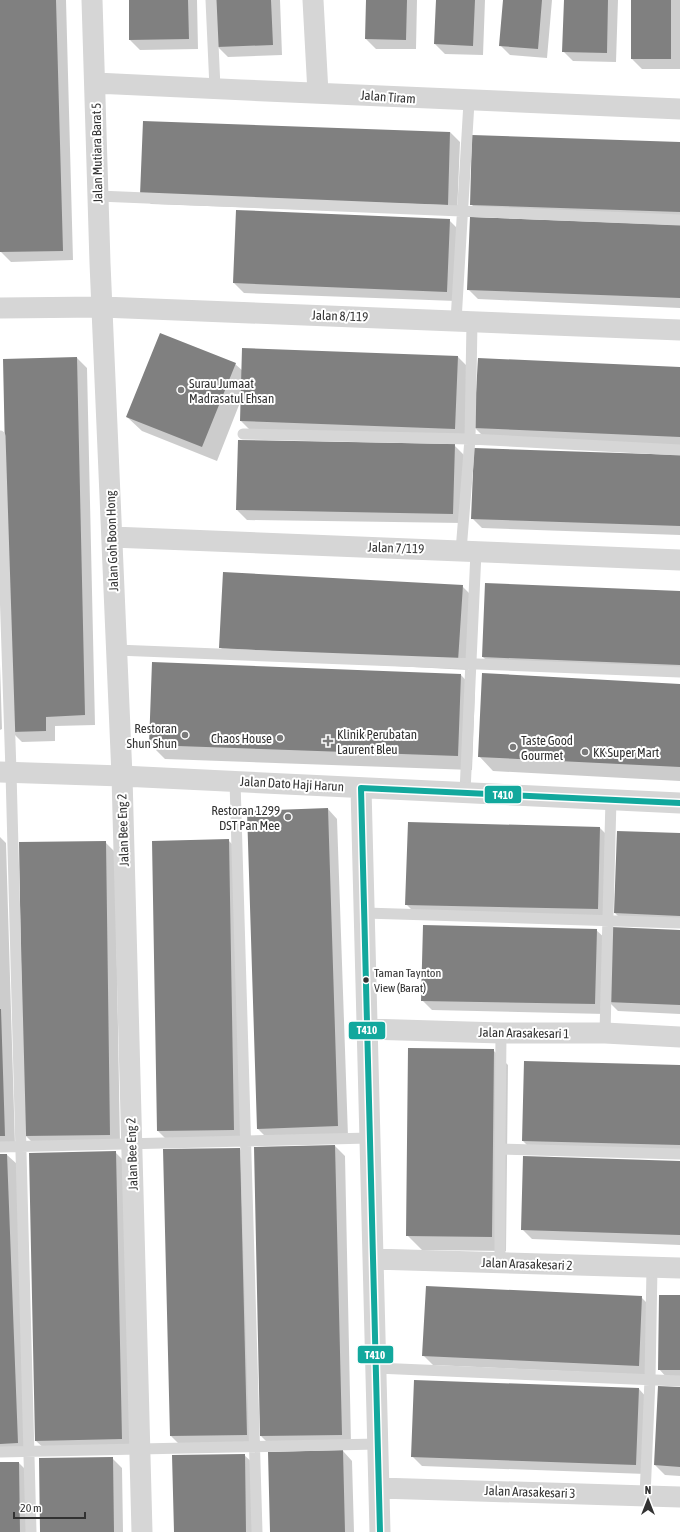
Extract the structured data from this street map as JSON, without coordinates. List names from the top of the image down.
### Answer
{
  "streets": {
    "street": [
      "Jalan Tiram",
      "Jalan Mutiara Barat 5",
      "Jalan 8/119",
      "Jalan Goh Boon Hong",
      "Jalan 7/119",
      "Jalan Dato Haji Harun",
      "Jalan Bee Eng 2",
      "Jalan Arasakesari 1",
      "Jalan Arasakesari 2",
      "Jalan Arasakesari 3"
    ]
  },
  "crossings": [
    ["Jalan Tiram", "Jalan Mutiara Barat 5"],
    ["Jalan Mutiara Barat 5", "Jalan 8/119"],
    ["Jalan Mutiara Barat 5", "Jalan Goh Boon Hong"],
    ["Jalan 8/119", "Jalan Goh Boon Hong"],
    ["Jalan Goh Boon Hong", "Jalan 7/119"],
    ["Jalan Goh Boon Hong", "Jalan Dato Haji Harun"],
    ["Jalan Goh Boon Hong", "Jalan Bee Eng 2"],
    ["Jalan Dato Haji Harun", "Jalan Bee Eng 2"]
  ],
  "places": {
    "other": [
      "Surau Jumaat Madrasatul Ehsan",
      "Restoran Shun Shun",
      "Chaos House",
      "Taste Good Gourmet",
      "KK Super Mart",
      "Restoran 1299 DST Pan Mee",
      "Taman Taynton View (Barat)"
    ],
    "health": ["Klinik Perubatan Laurent Bleu"]
  },
  "lines": ["transit line T410"],
  "scale_bar": "20 m",
  "north": "top"
}
